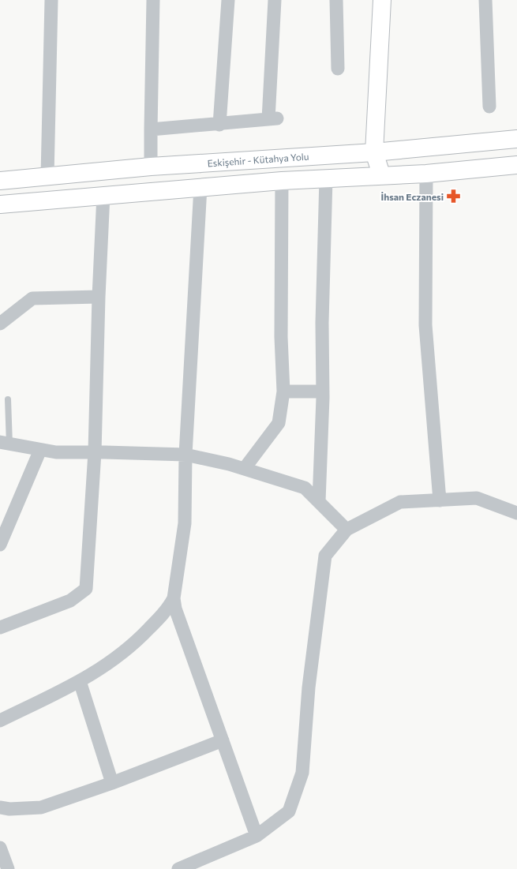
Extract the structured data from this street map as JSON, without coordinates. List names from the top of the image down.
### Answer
{
  "streets": {
    "main road": ["Eskişehir - Kütahya Yolu"]
  },
  "places": {
    "pharmacy": ["İhsan Eczanesi"]
  }
}
